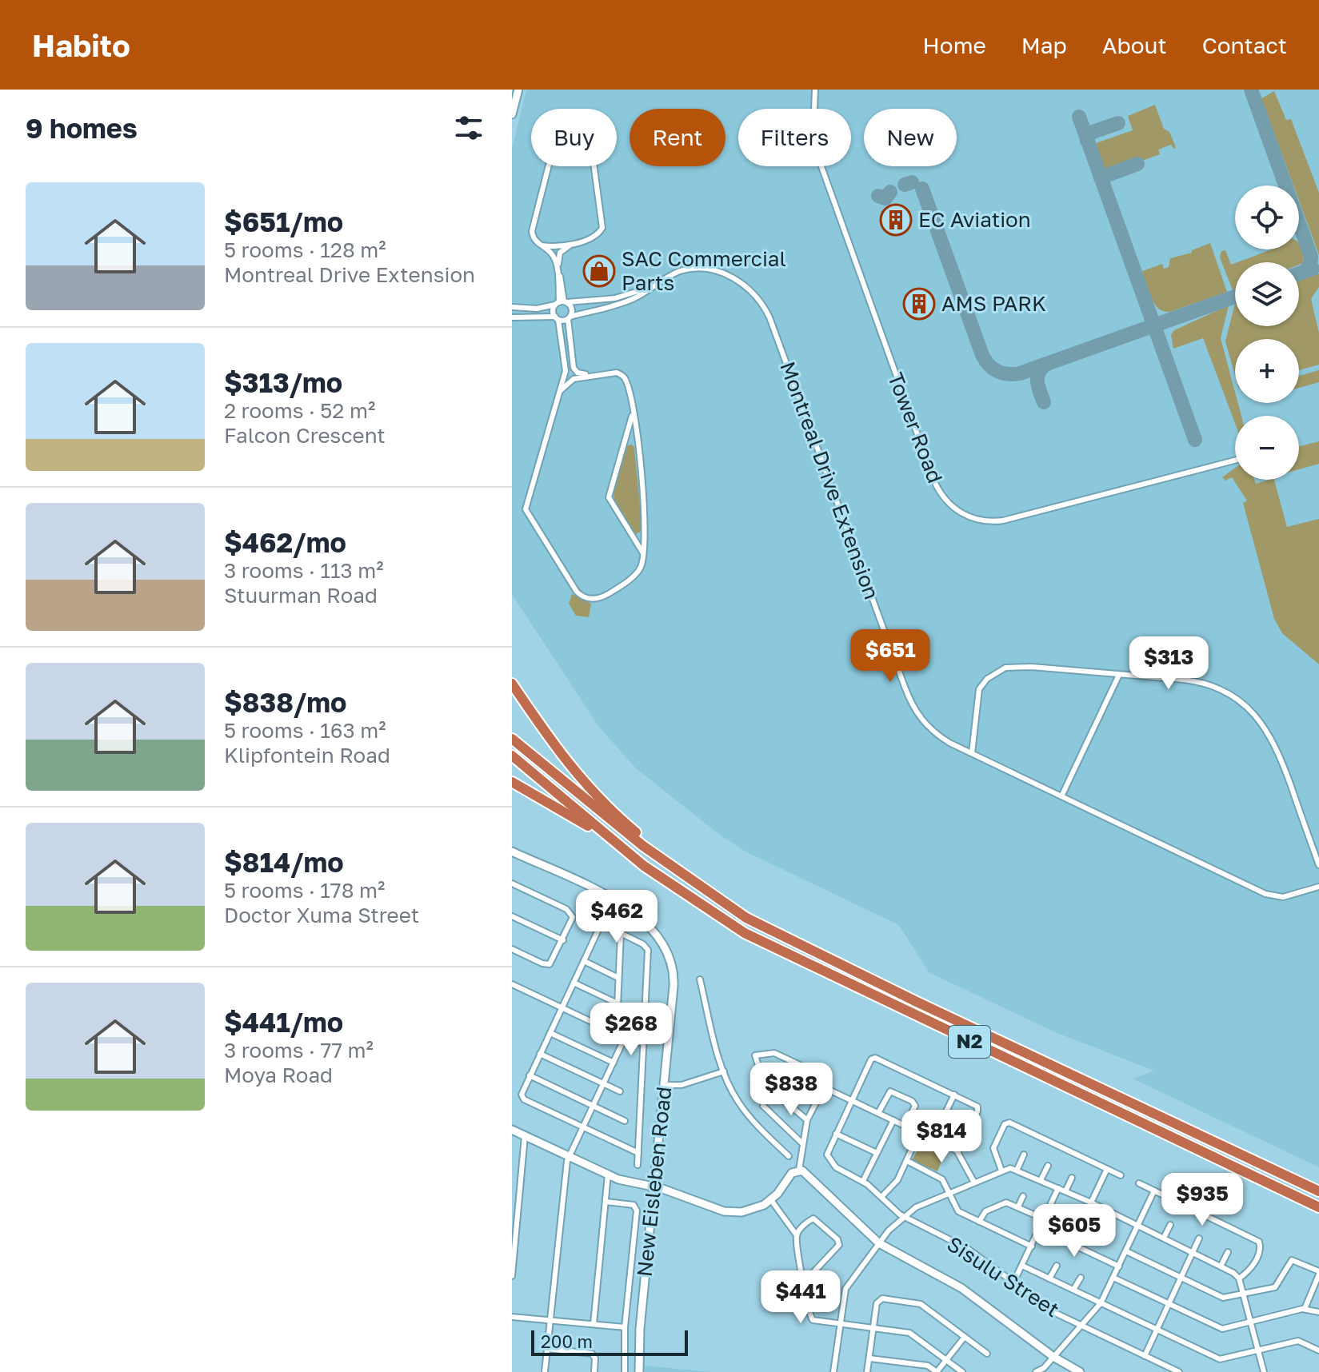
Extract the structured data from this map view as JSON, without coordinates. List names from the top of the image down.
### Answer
{
  "streets": {
    "highway": ["N2"],
    "street": [
      "Tower Road",
      "Montreal Drive Extension",
      "New Eisleben Road",
      "Sisulu Street"
    ]
  },
  "places": {
    "building": ["EC Aviation", "AMS PARK"],
    "shop": ["SAC Commercial Parts"]
  },
  "scale_bar": "200 m",
  "page": {
    "header": "Habito",
    "nav": [
      "Home",
      "Map",
      "About",
      "Contact"
    ],
    "heading": "9 homes",
    "chip": [
      "Buy",
      "Rent",
      "Filters",
      "New"
    ],
    "list": [
      {
        "name": "$651/mo",
        "note": "5 rooms · 128 m² · Montreal Drive Extension"
      },
      {
        "name": "$313/mo",
        "note": "2 rooms · 52 m² · Falcon Crescent"
      },
      {
        "name": "$462/mo",
        "note": "3 rooms · 113 m² · Stuurman Road"
      },
      {
        "name": "$838/mo",
        "note": "5 rooms · 163 m² · Klipfontein Road"
      },
      {
        "name": "$814/mo",
        "note": "5 rooms · 178 m² · Doctor Xuma Street"
      },
      {
        "name": "$441/mo",
        "note": "3 rooms · 77 m² · Moya Road"
      }
    ],
    "map_buttons": ["+", "−"],
    "price": [
      "$651",
      "$313",
      "$462",
      "$268",
      "$838",
      "$814",
      "$935",
      "$605",
      "$441"
    ],
    "scale": "200 m"
  }
}
